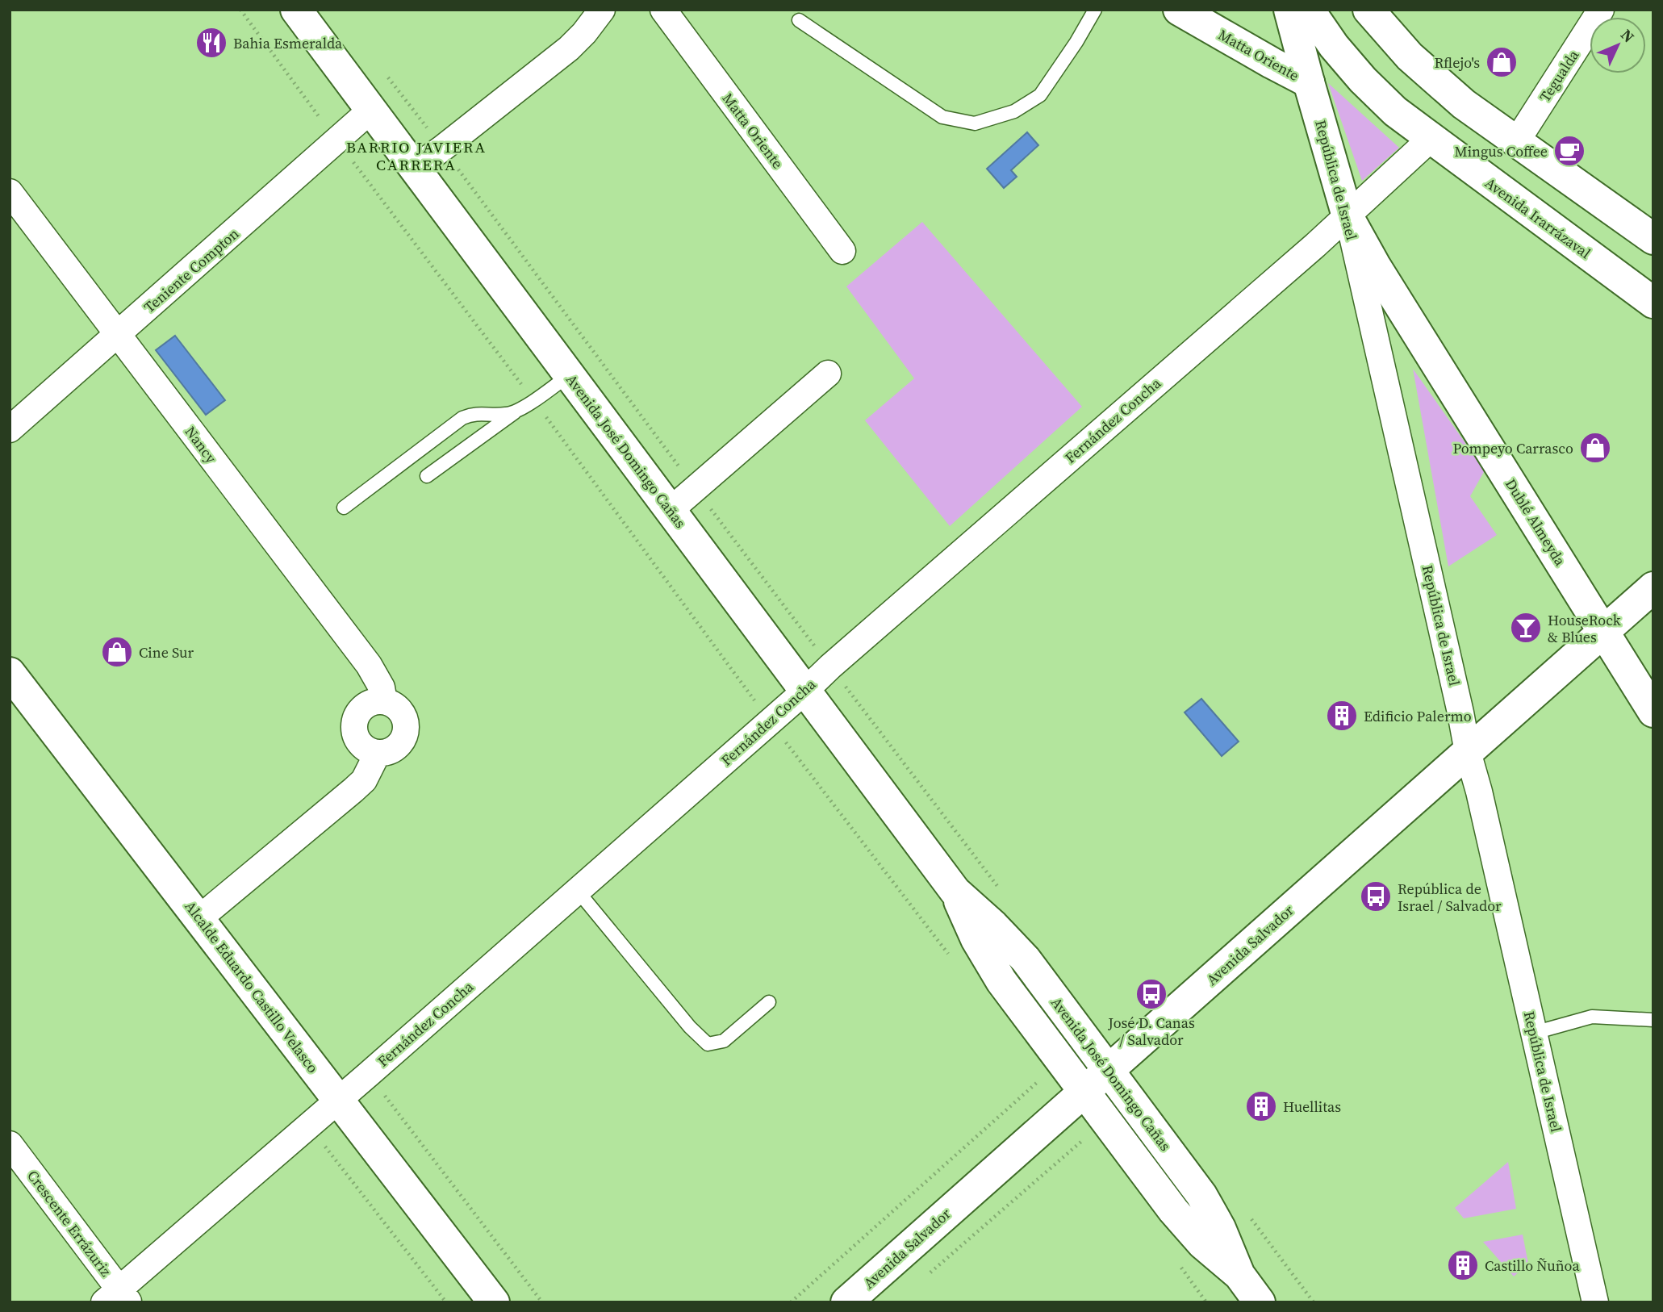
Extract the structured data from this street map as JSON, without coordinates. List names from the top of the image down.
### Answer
{
  "streets": {
    "main road": [
      "Matta Oriente",
      "República de Israel",
      "Avenida Irarrázaval",
      "Avenida José Domingo Cañas",
      "Dublé Almeyda",
      "Avenida Salvador",
      "Alcalde Eduardo Castillo Velasco"
    ],
    "street": [
      "Tegualda",
      "Teniente Compton",
      "Fernández Concha",
      "Nancy",
      "Crescente Errázuriz"
    ]
  },
  "crossings": [
    ["Matta Oriente", "República de Israel"],
    ["República de Israel", "Fernández Concha"],
    ["República de Israel", "Dublé Almeyda"],
    ["República de Israel", "Avenida Salvador"],
    ["Avenida Irarrázaval", "Fernández Concha"],
    ["Teniente Compton", "Nancy"],
    ["Teniente Compton", "Avenida José Domingo Cañas"],
    ["Fernández Concha", "Avenida José Domingo Cañas"],
    ["Fernández Concha", "Dublé Almeyda"],
    ["Fernández Concha", "Alcalde Eduardo Castillo Velasco"],
    ["Fernández Concha", "Crescente Errázuriz"],
    ["Avenida José Domingo Cañas", "Avenida Salvador"],
    ["Dublé Almeyda", "Avenida Salvador"]
  ],
  "districts": ["BARRIO JAVIERA CARRERA"],
  "places": {
    "restaurant": ["Bahia Esmeralda"],
    "shop": ["Rflejo's", "Pompeyo Carrasco", "Cine Sur"],
    "cafe": ["Mingus Coffee"],
    "bar": ["HouseRock & Blues"],
    "building": ["Edificio Palermo", "Huellitas", "Castillo Ñuñoa"],
    "bus stop": ["República de Israel / Salvador", "José D. Canas / Salvador"]
  },
  "north": "top right"
}
